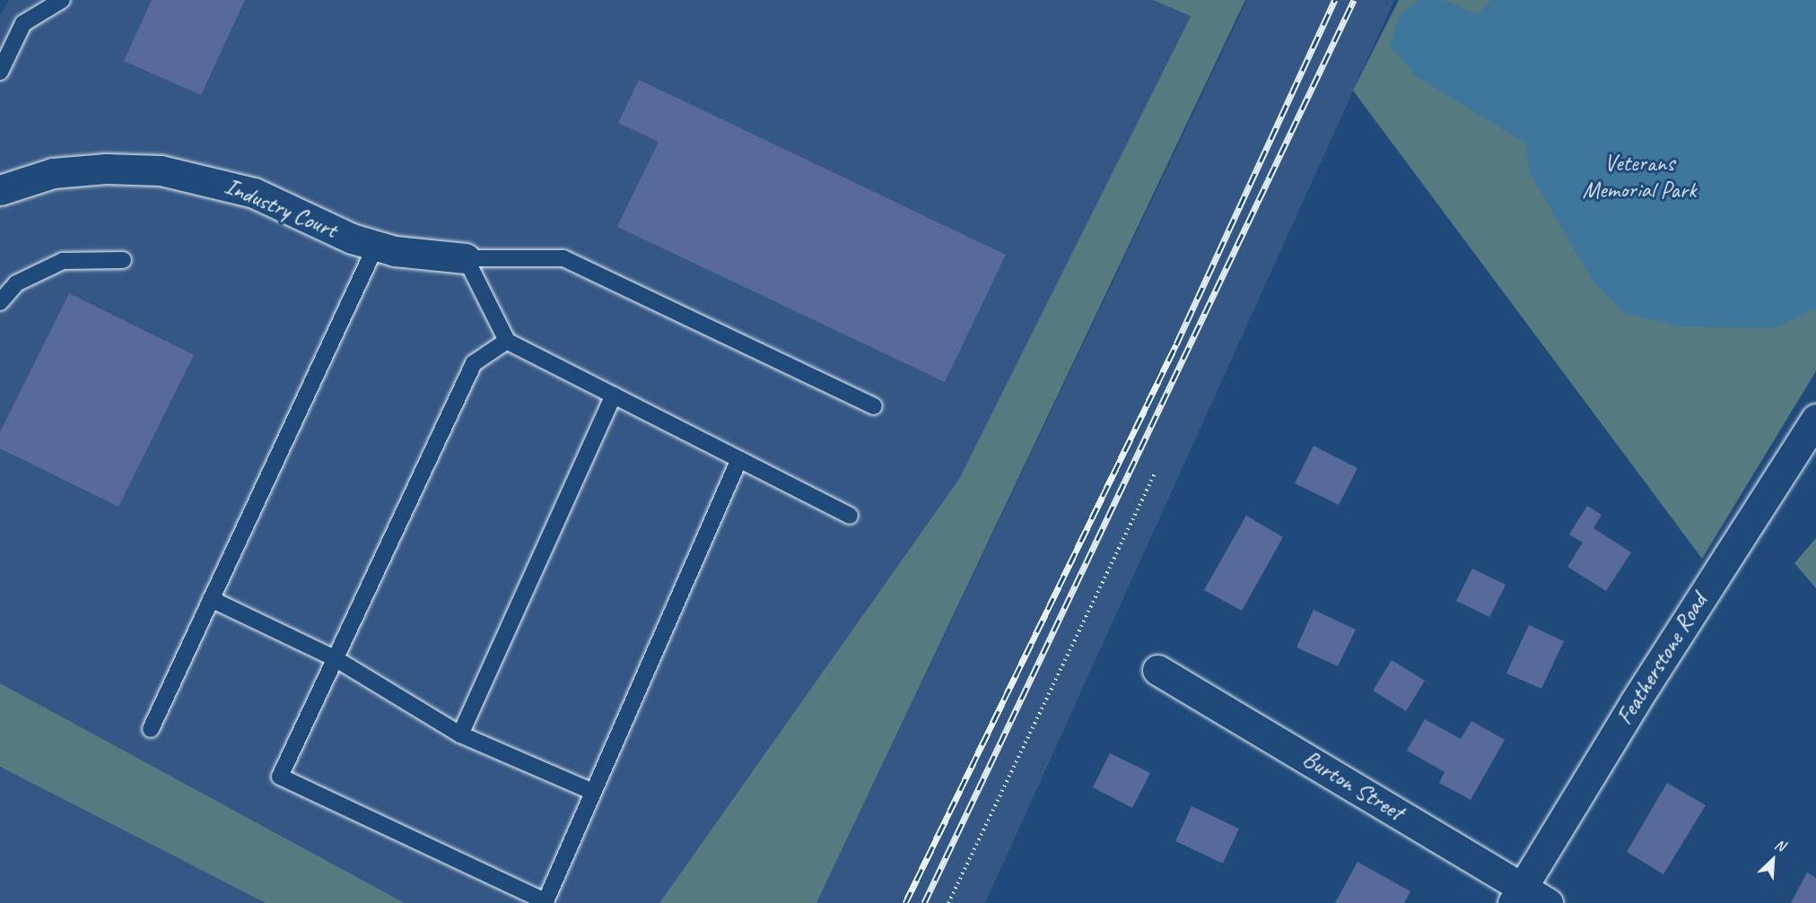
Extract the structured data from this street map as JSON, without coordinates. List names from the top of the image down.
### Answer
{
  "streets": {
    "street": ["Industry Court", "Featherstone Road", "Burton Street"]
  },
  "crossings": [
    ["Featherstone Road", "Burton Street"]
  ],
  "parks": ["Veterans Memorial Park"],
  "north": "top right"
}
